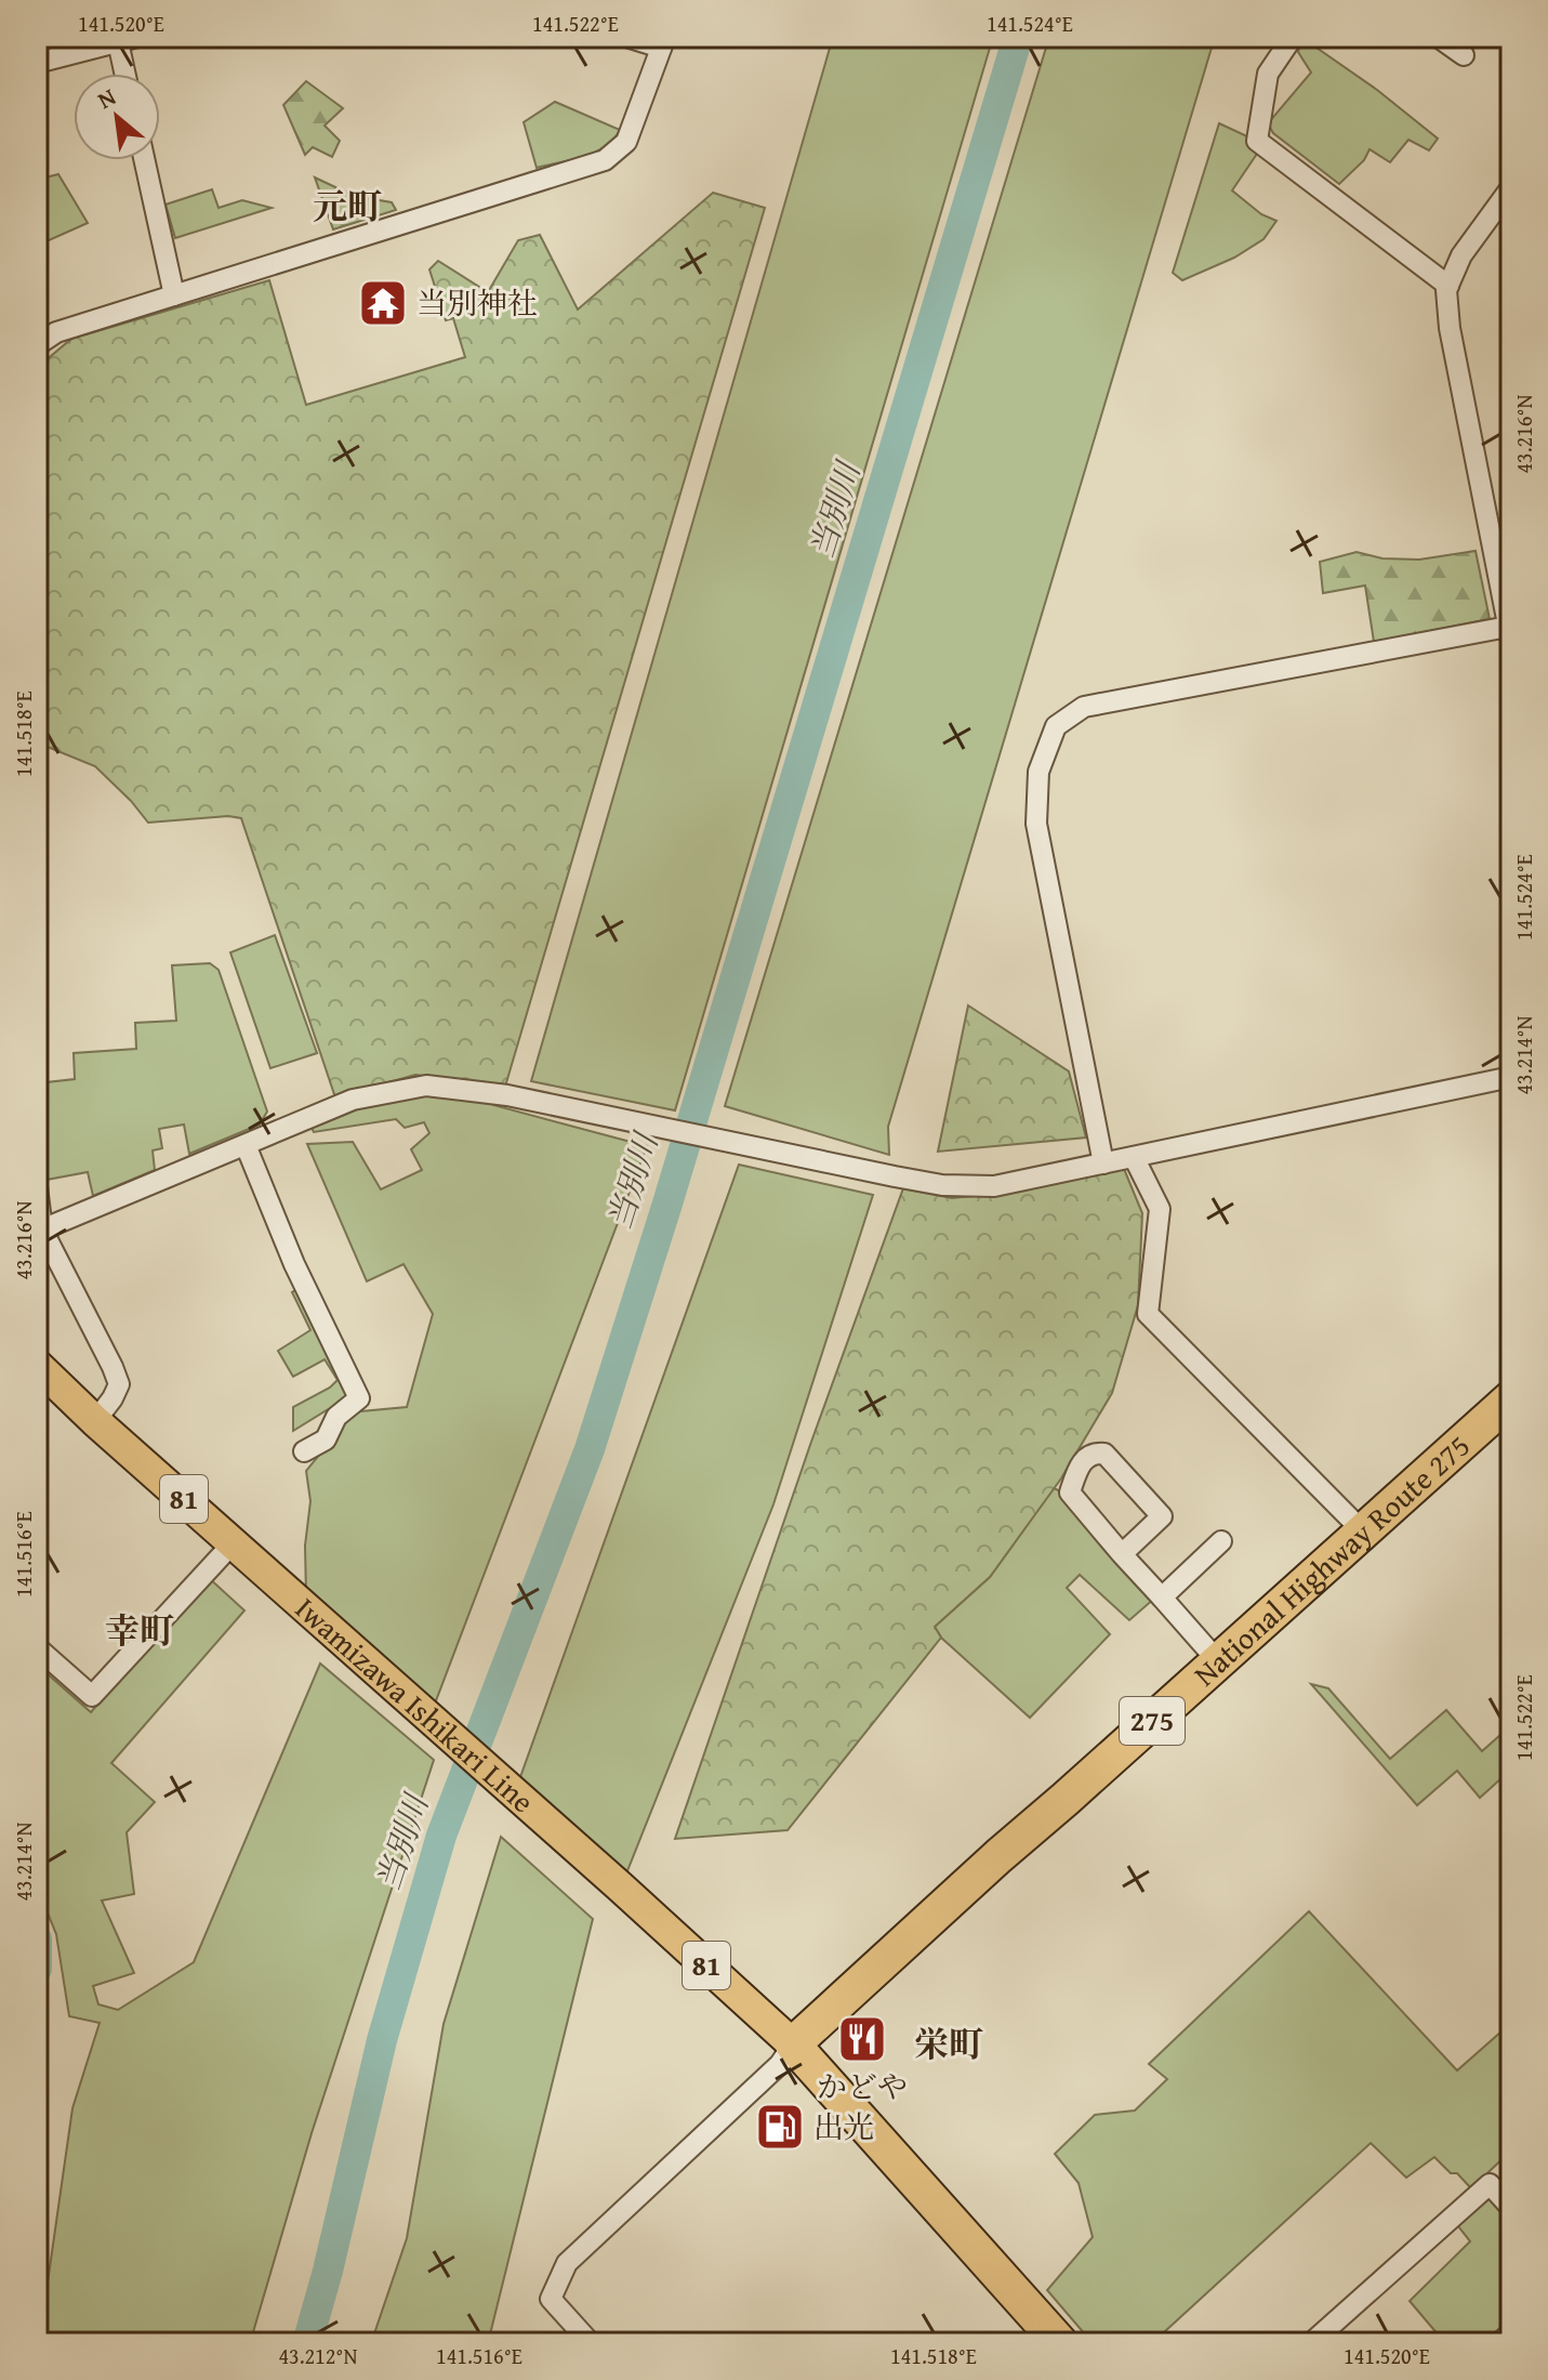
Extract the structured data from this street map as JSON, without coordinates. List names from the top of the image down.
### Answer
{
  "streets": {
    "highway": ["National Highway Route 275", "275"],
    "main road": ["81", "Iwamizawa Ishikari Line"]
  },
  "crossings": [
    ["National Highway Route 275", "Iwamizawa Ishikari Line"]
  ],
  "districts": ["元町", "幸町", "栄町"],
  "water": ["当別川"],
  "places": {
    "temple": ["当別神社"],
    "restaurant": ["かどや"],
    "fuel station": ["出光"]
  },
  "north": "top left",
  "coordinates": [
    "141.520°E",
    "141.522°E",
    "141.524°E",
    "43.216°N",
    "141.518°E",
    "43.214°N",
    "141.516°E",
    "43.212°N"
  ]
}
